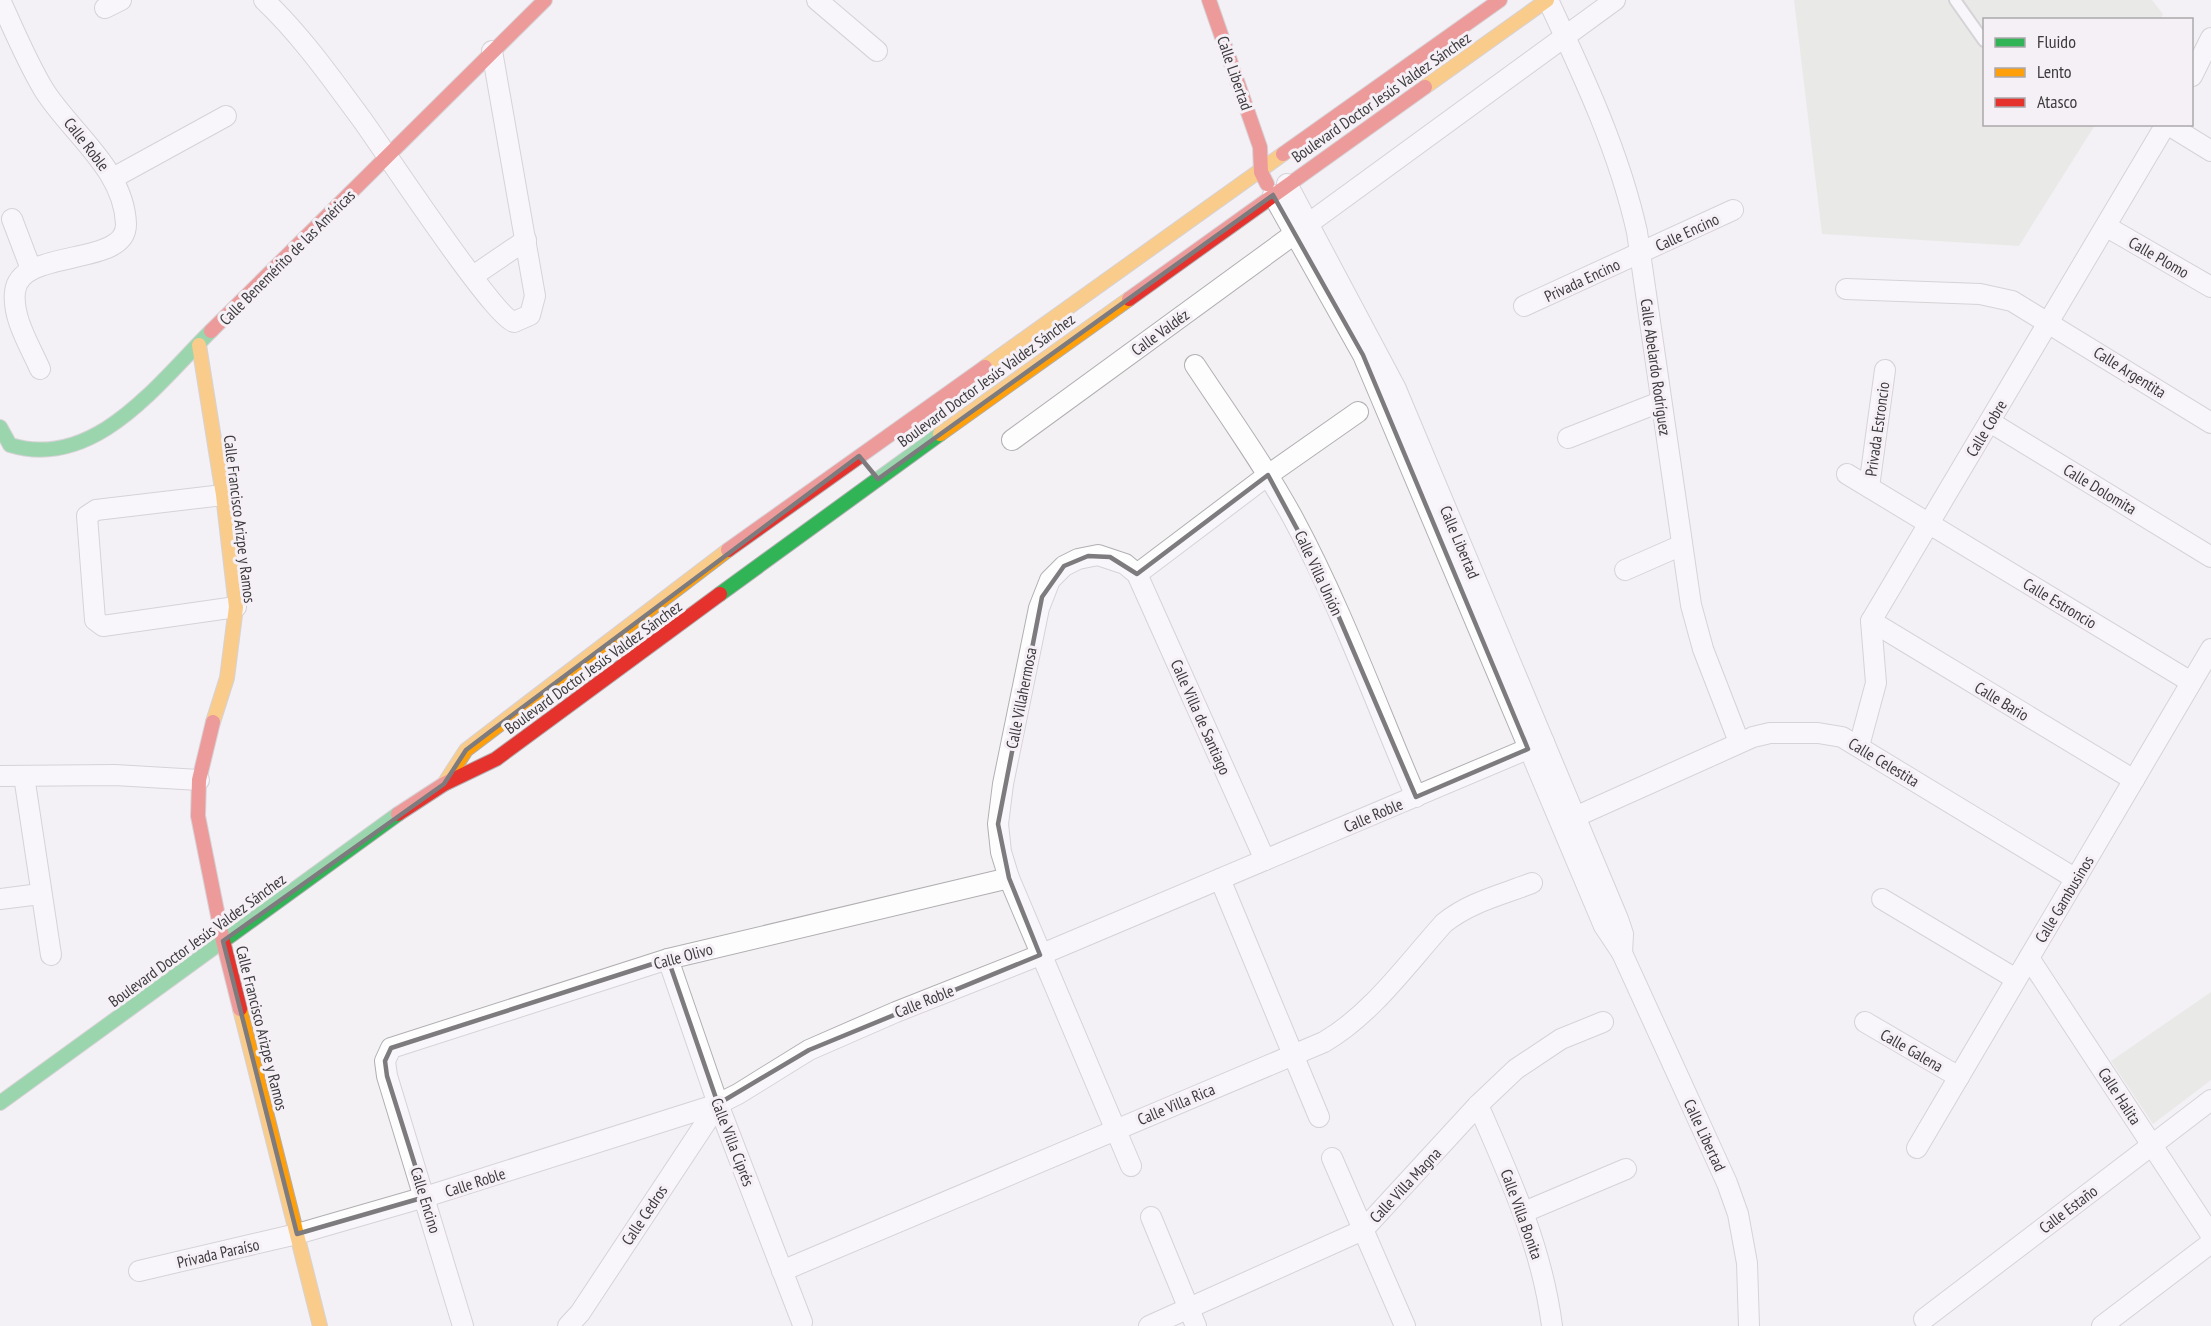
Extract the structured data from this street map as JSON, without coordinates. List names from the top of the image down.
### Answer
{
  "streets": {
    "main road": [
      "Calle Libertad",
      "Boulevard Doctor Jesús Valdez Sánchez",
      "Calle Benemérito de las Américas",
      "Calle Francisco Arizpe y Ramos"
    ],
    "street": [
      "Calle Roble",
      "Calle Encino",
      "Calle Plomo",
      "Privada Encino",
      "Calle Valdéz",
      "Calle Abelardo Rodríguez",
      "Calle Argentita",
      "Calle Cobre",
      "Privada Estroncio",
      "Calle Dolomita",
      "Calle Villa Unión",
      "Calle Estroncio",
      "Calle Villahermosa",
      "Calle Bario",
      "Calle Villa de Santiago",
      "Calle Celestita",
      "Calle Gambusinos",
      "Calle Olivo",
      "Calle Galena",
      "Calle Halita",
      "Calle Villa Rica",
      "Calle Villa Ciprés",
      "Calle Villa Magna",
      "Calle Estaño",
      "Calle Villa Bonita",
      "Calle Cedros",
      "Privada Paraíso"
    ]
  },
  "crossings": [
    ["Calle Libertad", "Boulevard Doctor Jesús Valdez Sánchez"],
    ["Calle Libertad", "Calle Roble"],
    ["Calle Libertad", "Calle Valdéz"],
    ["Calle Libertad", "Calle Celestita"],
    ["Boulevard Doctor Jesús Valdez Sánchez", "Calle Abelardo Rodríguez"],
    ["Boulevard Doctor Jesús Valdez Sánchez", "Calle Francisco Arizpe y Ramos"],
    ["Calle Roble", "Calle Encino"],
    ["Calle Roble", "Calle Francisco Arizpe y Ramos"],
    ["Calle Roble", "Calle Villa Unión"],
    ["Calle Roble", "Calle Villahermosa"],
    ["Calle Roble", "Calle Villa de Santiago"],
    ["Calle Roble", "Calle Villa Ciprés"],
    ["Calle Roble", "Calle Cedros"],
    ["Calle Roble", "Privada Paraíso"],
    ["Calle Encino", "Privada Encino"],
    ["Calle Encino", "Calle Abelardo Rodríguez"],
    ["Calle Encino", "Calle Olivo"],
    ["Calle Benemérito de las Américas", "Calle Francisco Arizpe y Ramos"],
    ["Calle Plomo", "Calle Cobre"],
    ["Privada Encino", "Calle Abelardo Rodríguez"],
    ["Calle Valdéz", "Calle Abelardo Rodríguez"],
    ["Calle Abelardo Rodríguez", "Calle Celestita"],
    ["Calle Argentita", "Calle Cobre"],
    ["Calle Cobre", "Privada Estroncio"],
    ["Calle Cobre", "Calle Dolomita"],
    ["Calle Cobre", "Calle Estroncio"],
    ["Calle Cobre", "Calle Bario"],
    ["Privada Estroncio", "Calle Estroncio"],
    ["Calle Francisco Arizpe y Ramos", "Privada Paraíso"],
    ["Calle Estroncio", "Calle Gambusinos"],
    ["Calle Villahermosa", "Calle Villa de Santiago"],
    ["Calle Villahermosa", "Calle Olivo"],
    ["Calle Villahermosa", "Calle Villa Rica"],
    ["Calle Bario", "Calle Gambusinos"],
    ["Calle Celestita", "Calle Gambusinos"],
    ["Calle Gambusinos", "Calle Galena"],
    ["Calle Gambusinos", "Calle Halita"],
    ["Calle Olivo", "Calle Villa Ciprés"],
    ["Calle Halita", "Calle Estaño"],
    ["Calle Villa Rica", "Calle Villa Ciprés"],
    ["Calle Villa Ciprés", "Calle Cedros"],
    ["Calle Villa Magna", "Calle Villa Bonita"]
  ],
  "legend": ["Fluido", "Lento", "Atasco"]
}
